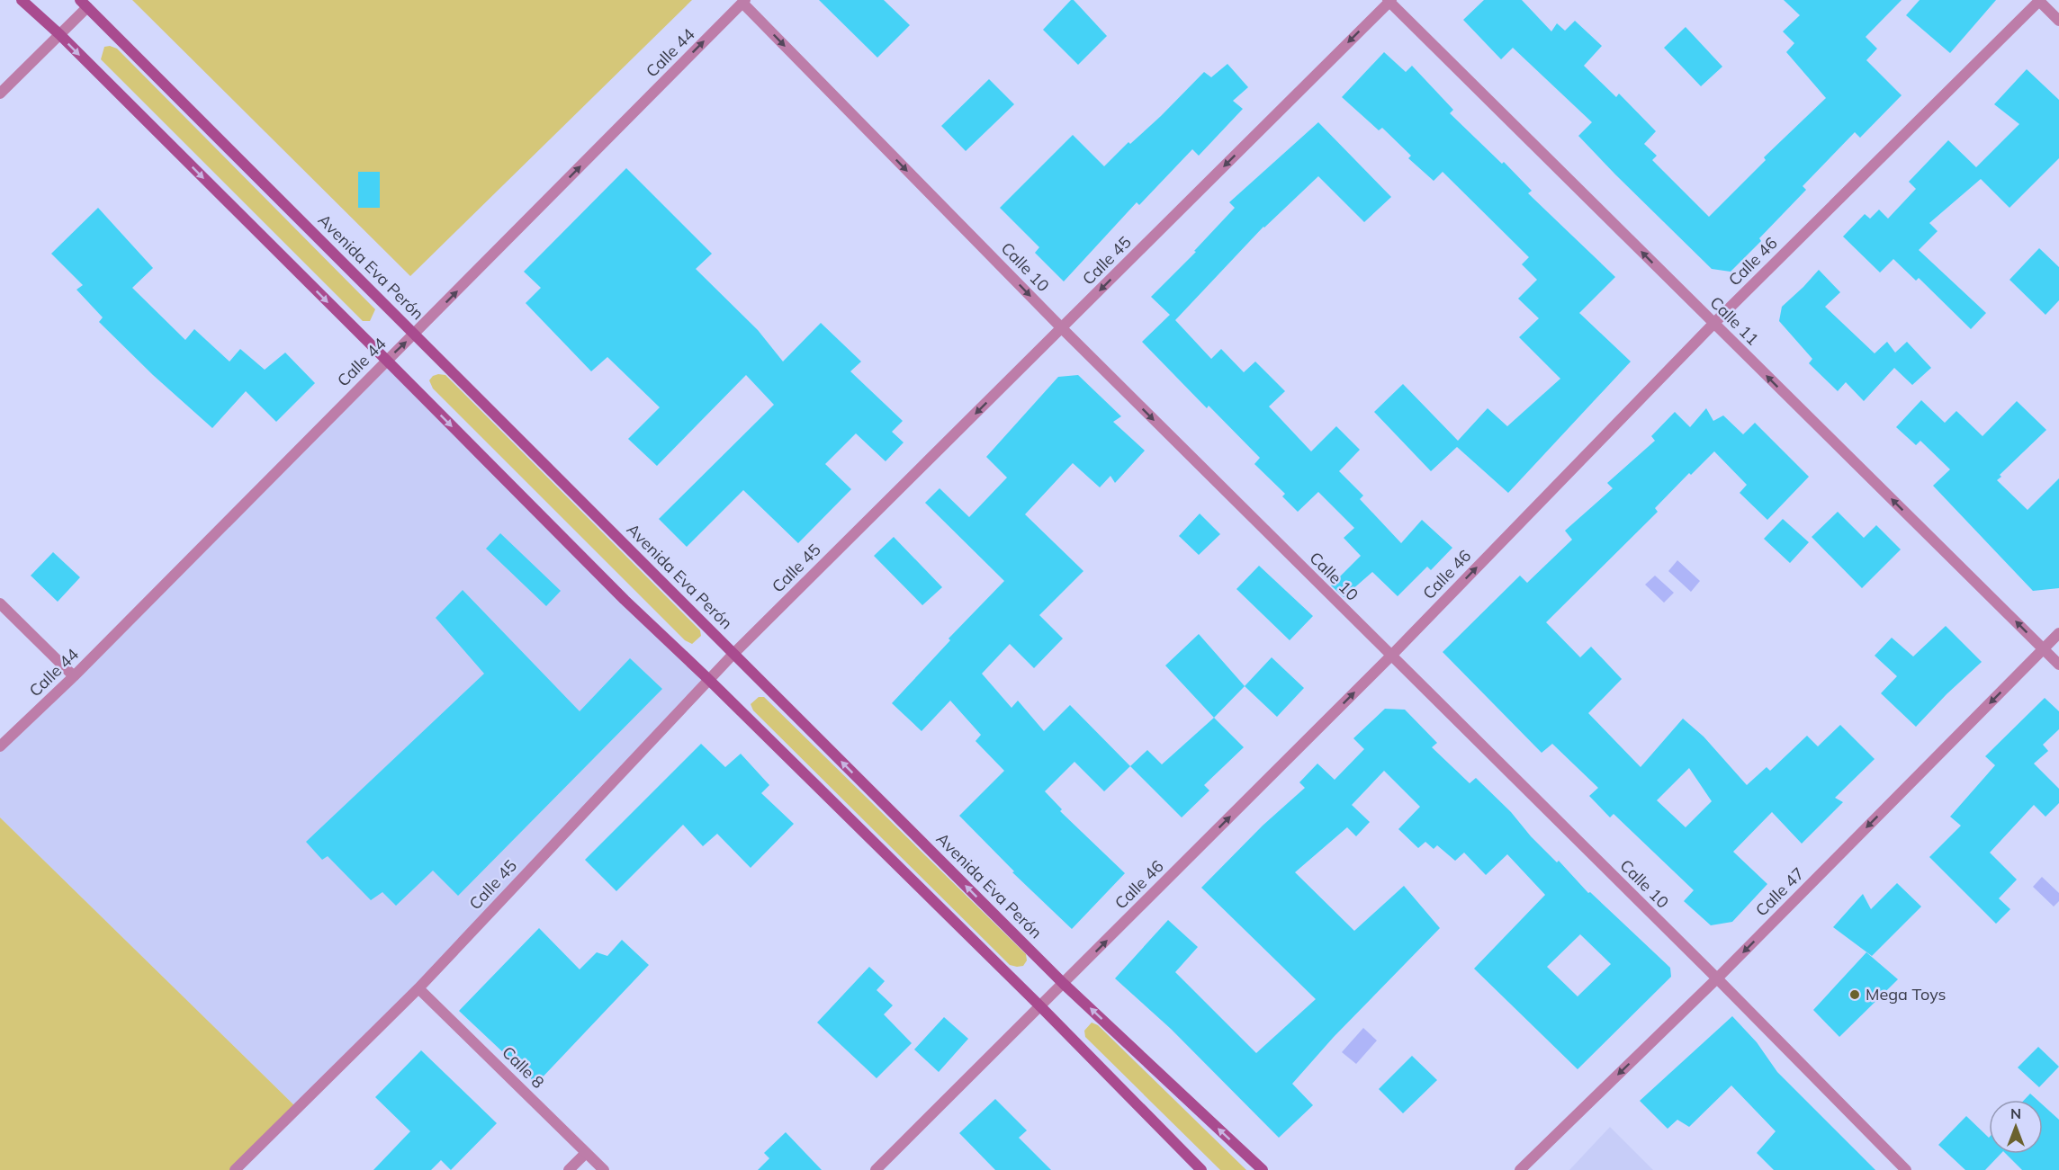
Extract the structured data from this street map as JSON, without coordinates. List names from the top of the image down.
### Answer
{
  "streets": {
    "main road": ["Avenida Eva Perón"],
    "street": [
      "Calle 44",
      "Calle 45",
      "Calle 46",
      "Calle 10",
      "Calle 11",
      "Calle 47",
      "Calle 8"
    ]
  },
  "crossings": [
    ["Calle 44", "Avenida Eva Perón"],
    ["Calle 44", "Calle 10"],
    ["Calle 45", "Avenida Eva Perón"],
    ["Calle 45", "Calle 10"],
    ["Calle 45", "Calle 11"],
    ["Calle 45", "Calle 8"],
    ["Calle 46", "Avenida Eva Perón"],
    ["Calle 46", "Calle 10"],
    ["Calle 46", "Calle 11"],
    ["Calle 10", "Calle 47"],
    ["Calle 11", "Calle 47"]
  ],
  "one_way": [
    "Calle 44",
    "Calle 45",
    "Calle 46",
    "Calle 10",
    "Calle 11",
    "Calle 47"
  ],
  "places": ["Mega Toys"],
  "north": "top"
}
